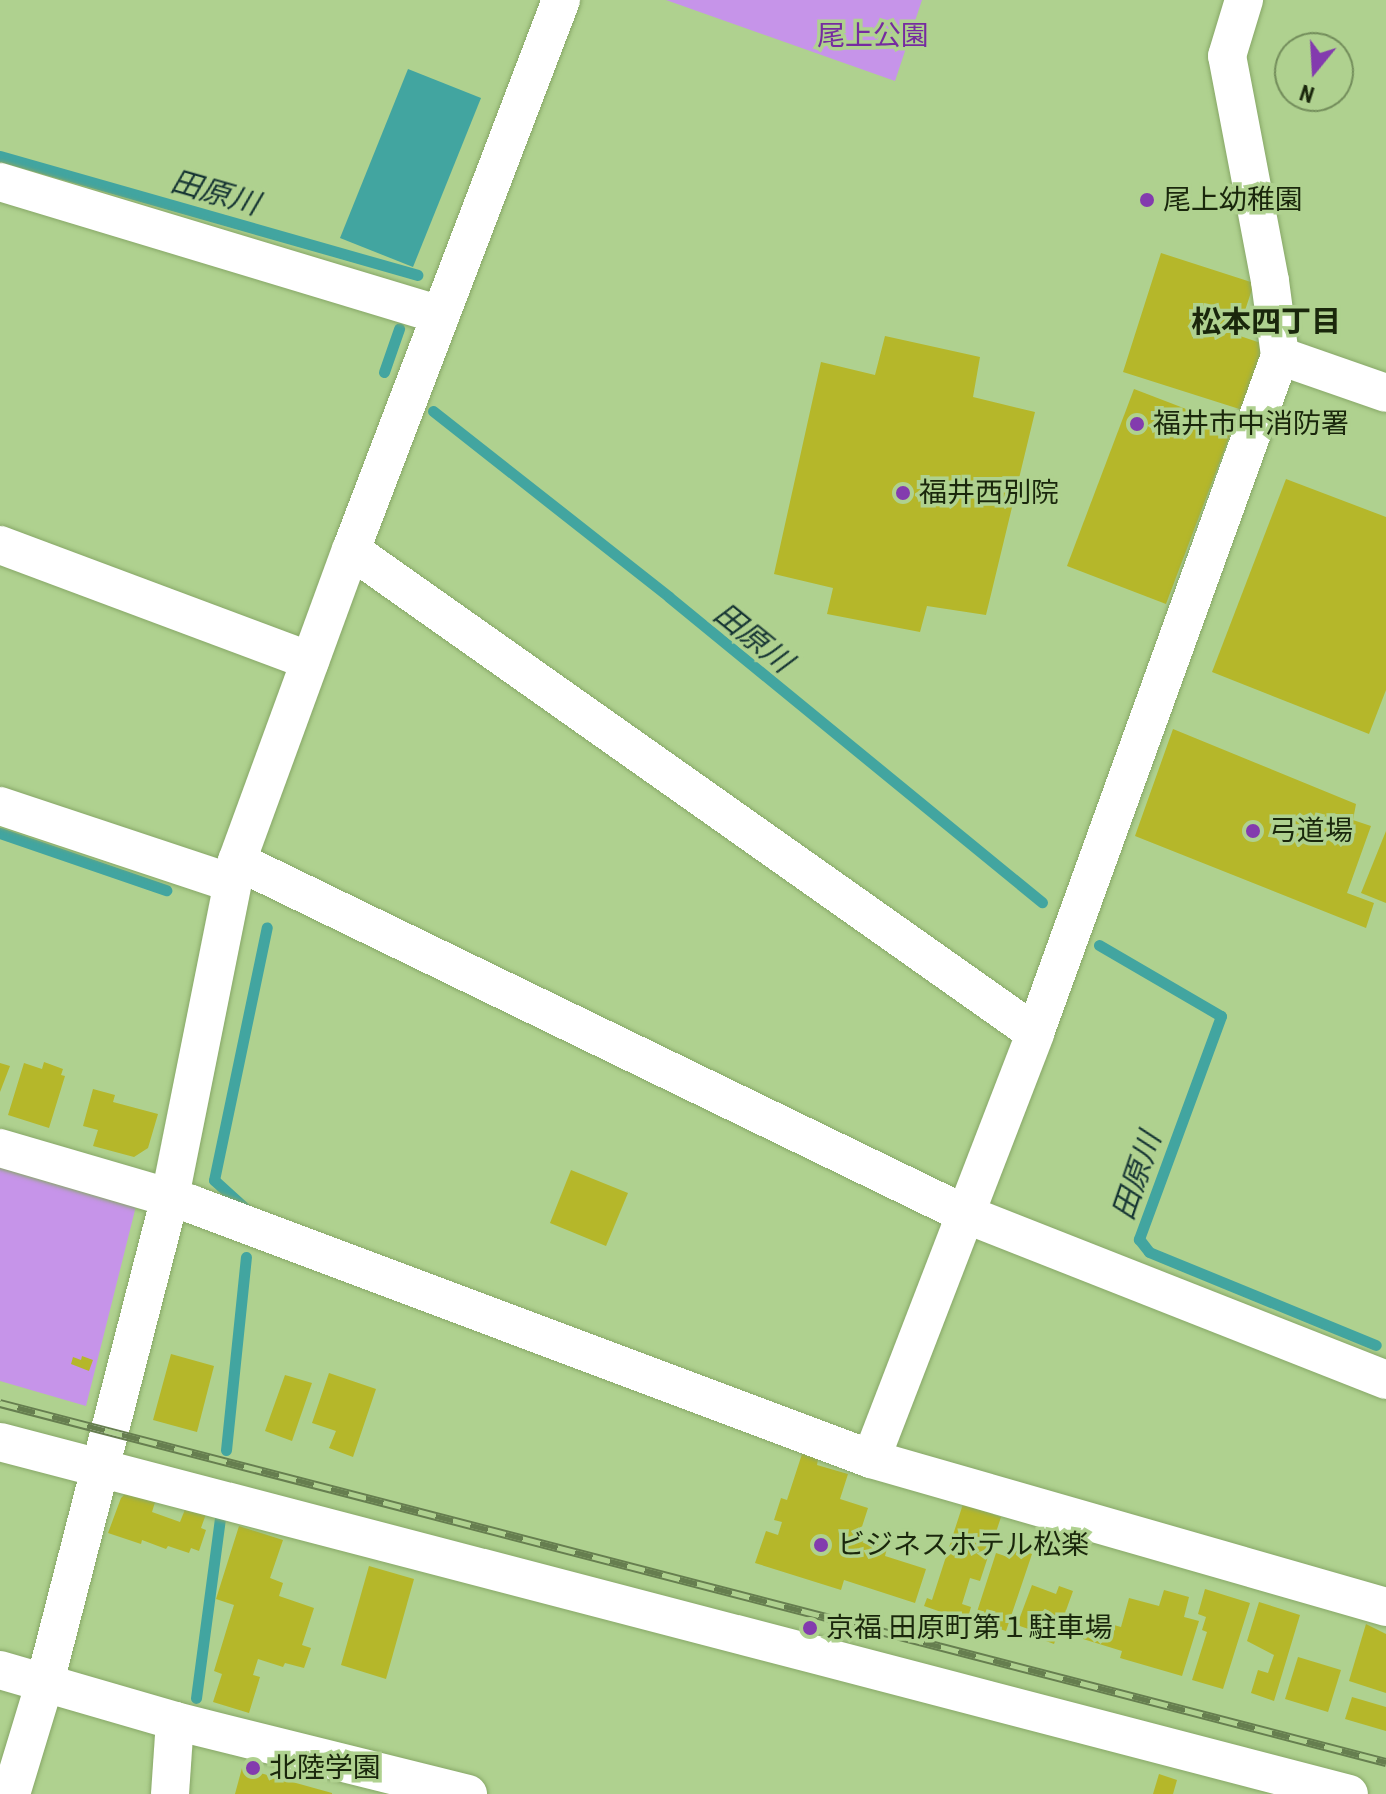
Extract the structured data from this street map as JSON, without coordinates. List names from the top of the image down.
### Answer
{
  "districts": ["松本四丁目"],
  "water": ["田原川"],
  "parks": ["尾上公園"],
  "places": [
    "尾上幼稚園",
    "福井市中消防署",
    "福井西別院",
    "弓道場",
    "ビジネスホテル松楽",
    "京福 田原町第１駐車場",
    "北陸学園"
  ],
  "north": "bottom"
}
